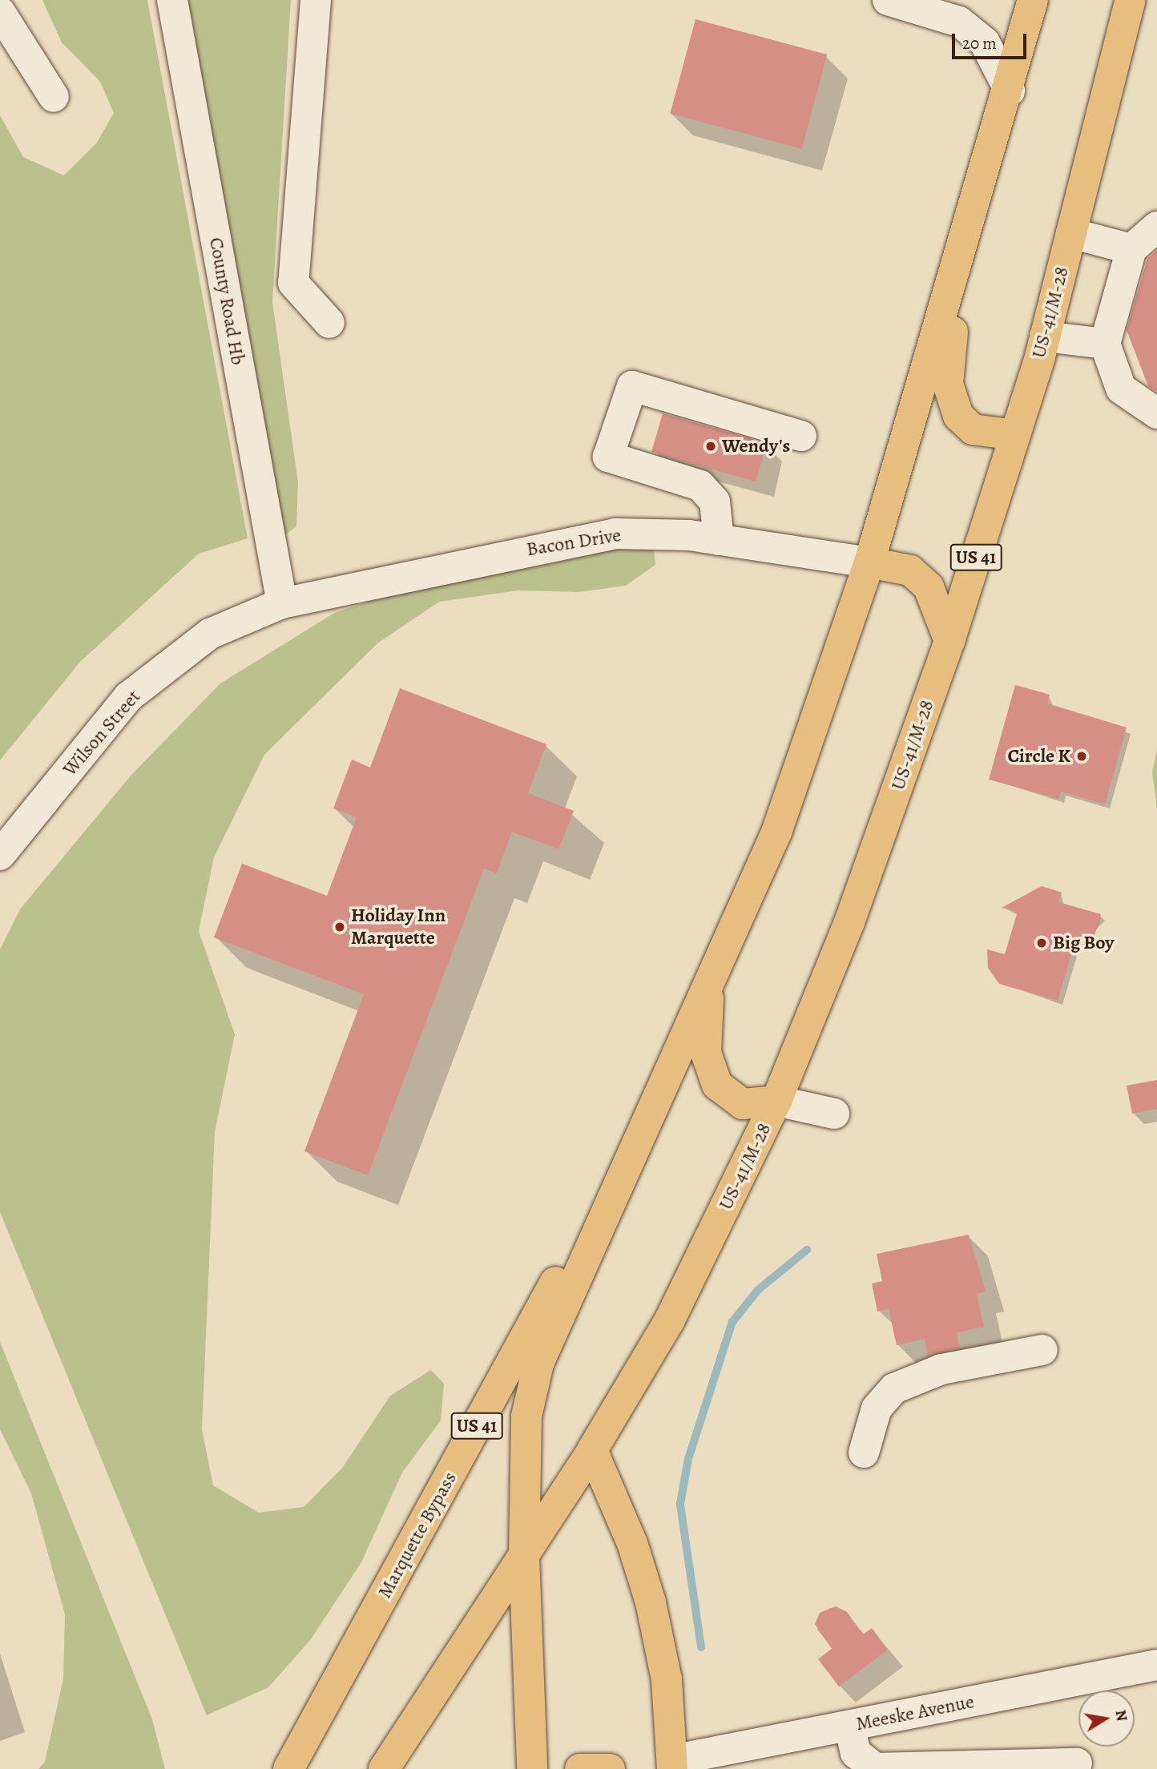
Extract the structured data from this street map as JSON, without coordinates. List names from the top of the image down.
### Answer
{
  "streets": {
    "main road": ["US-41/M-28", "US 41", "Marquette Bypass"],
    "street": [
      "County Road Hb",
      "Bacon Drive",
      "Wilson Street",
      "Meeske Avenue"
    ]
  },
  "crossings": [
    ["County Road Hb", "Bacon Drive"],
    ["County Road Hb", "Wilson Street"],
    ["US-41/M-28", "US 41"],
    ["Bacon Drive", "US 41"],
    ["Bacon Drive", "Wilson Street"],
    ["US 41", "Marquette Bypass"]
  ],
  "places": [
    "Wendy's",
    "Circle K",
    "Holiday Inn Marquette",
    "Big Boy"
  ],
  "scale_bar": "20 m",
  "north": "right"
}
